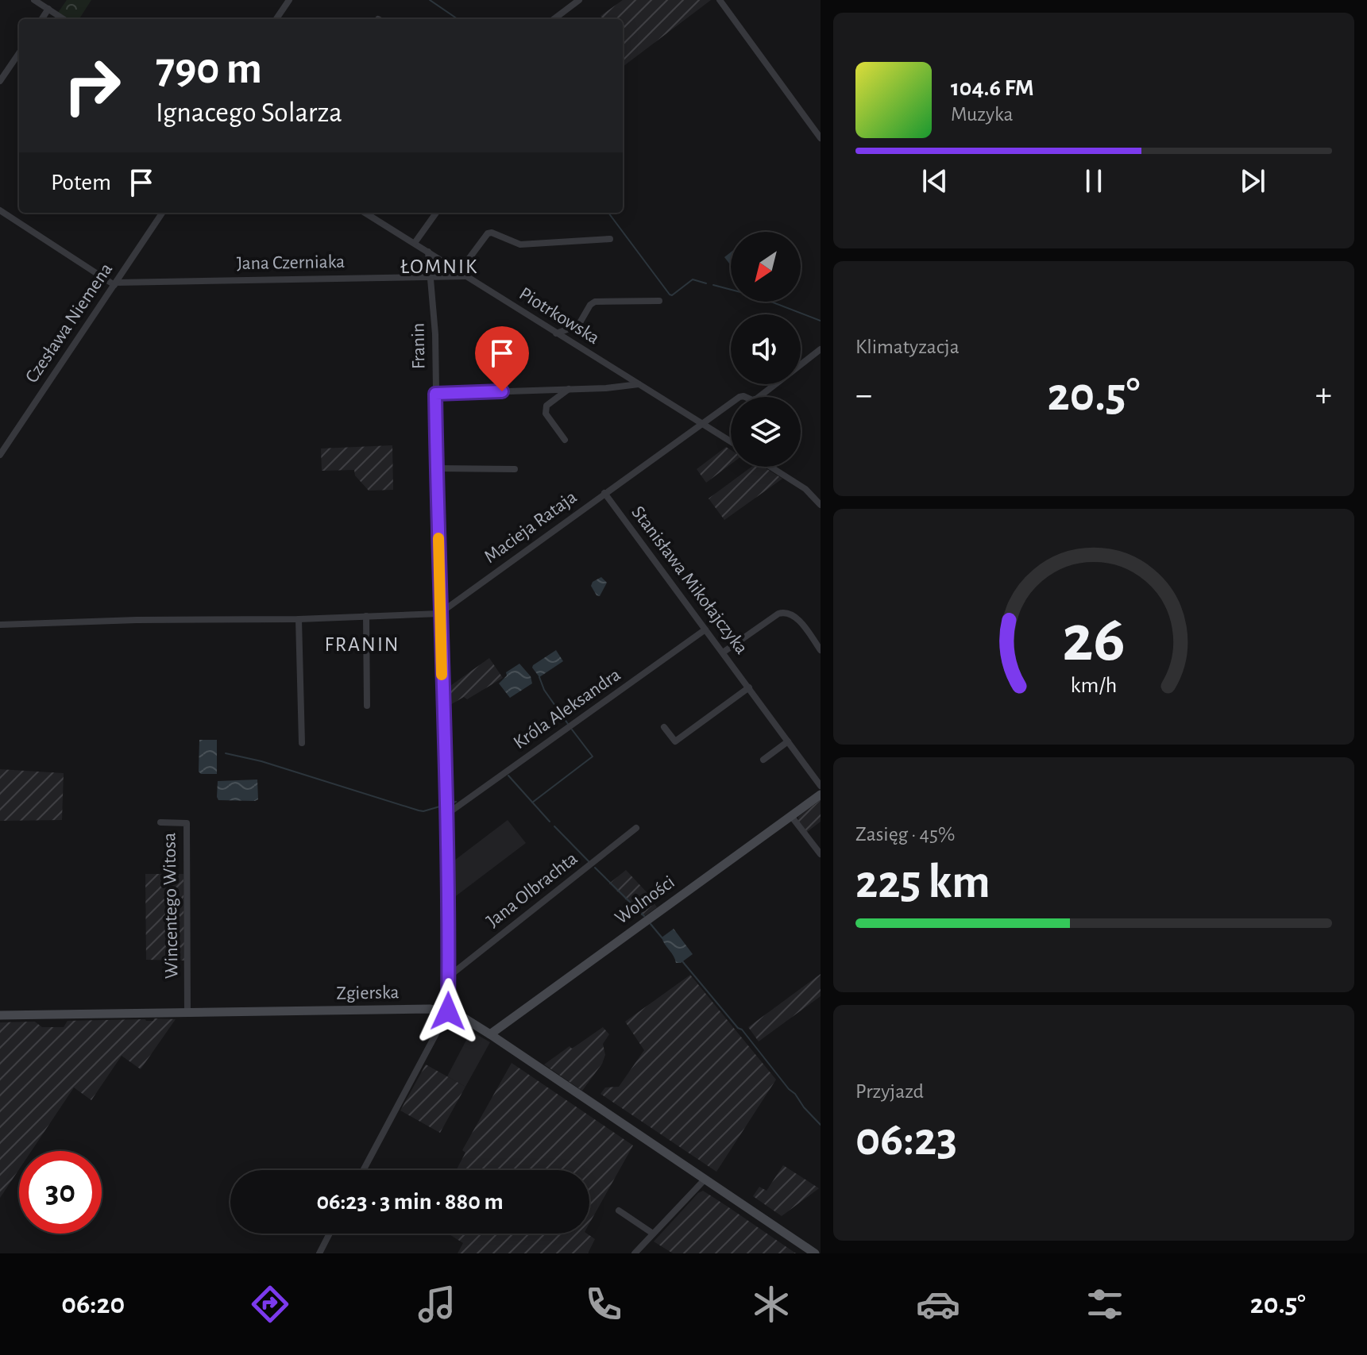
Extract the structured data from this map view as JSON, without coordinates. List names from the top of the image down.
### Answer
{
  "streets": {
    "main road": ["Wolności", "Zgierska"],
    "street": [
      "Jana Czerniaka",
      "Piotrkowska",
      "Czesława Niemena",
      "Franin",
      "Macieja Rataja",
      "Stanisława Mikołajczyka",
      "Króla Aleksandra",
      "Jana Olbrachta",
      "Wincentego Witosa"
    ]
  },
  "crossings": [
    ["Jana Czerniaka", "Piotrkowska"],
    ["Jana Czerniaka", "Czesława Niemena"],
    ["Jana Czerniaka", "Franin"],
    ["Piotrkowska", "Franin"],
    ["Piotrkowska", "Macieja Rataja"],
    ["Franin", "Macieja Rataja"],
    ["Franin", "Króla Aleksandra"],
    ["Franin", "Jana Olbrachta"],
    ["Franin", "Zgierska"],
    ["Macieja Rataja", "Stanisława Mikołajczyka"],
    ["Stanisława Mikołajczyka", "Króla Aleksandra"],
    ["Wolności", "Zgierska"],
    ["Wincentego Witosa", "Zgierska"]
  ],
  "districts": ["ŁOMNIK", "FRANIN"],
  "north": "bottom left",
  "page": {
    "turn": ["790 m", "Ignacego Solarza"],
    "song": ["104.6 FM", "Muzyka"],
    "then": "Potem",
    "tile": [
      "Klimatyzacja",
      ["Zasięg · 45%", "225 km"],
      ["Przyjazd", "06:23"]
    ],
    "heat": ["−", "20.5°", "+"],
    "limit": "30",
    "trip": "06:23 · 3 min · 880 m",
    "tabs": ["06:20", "20.5°"],
    "gauge": ["26", "km/h"]
  }
}
